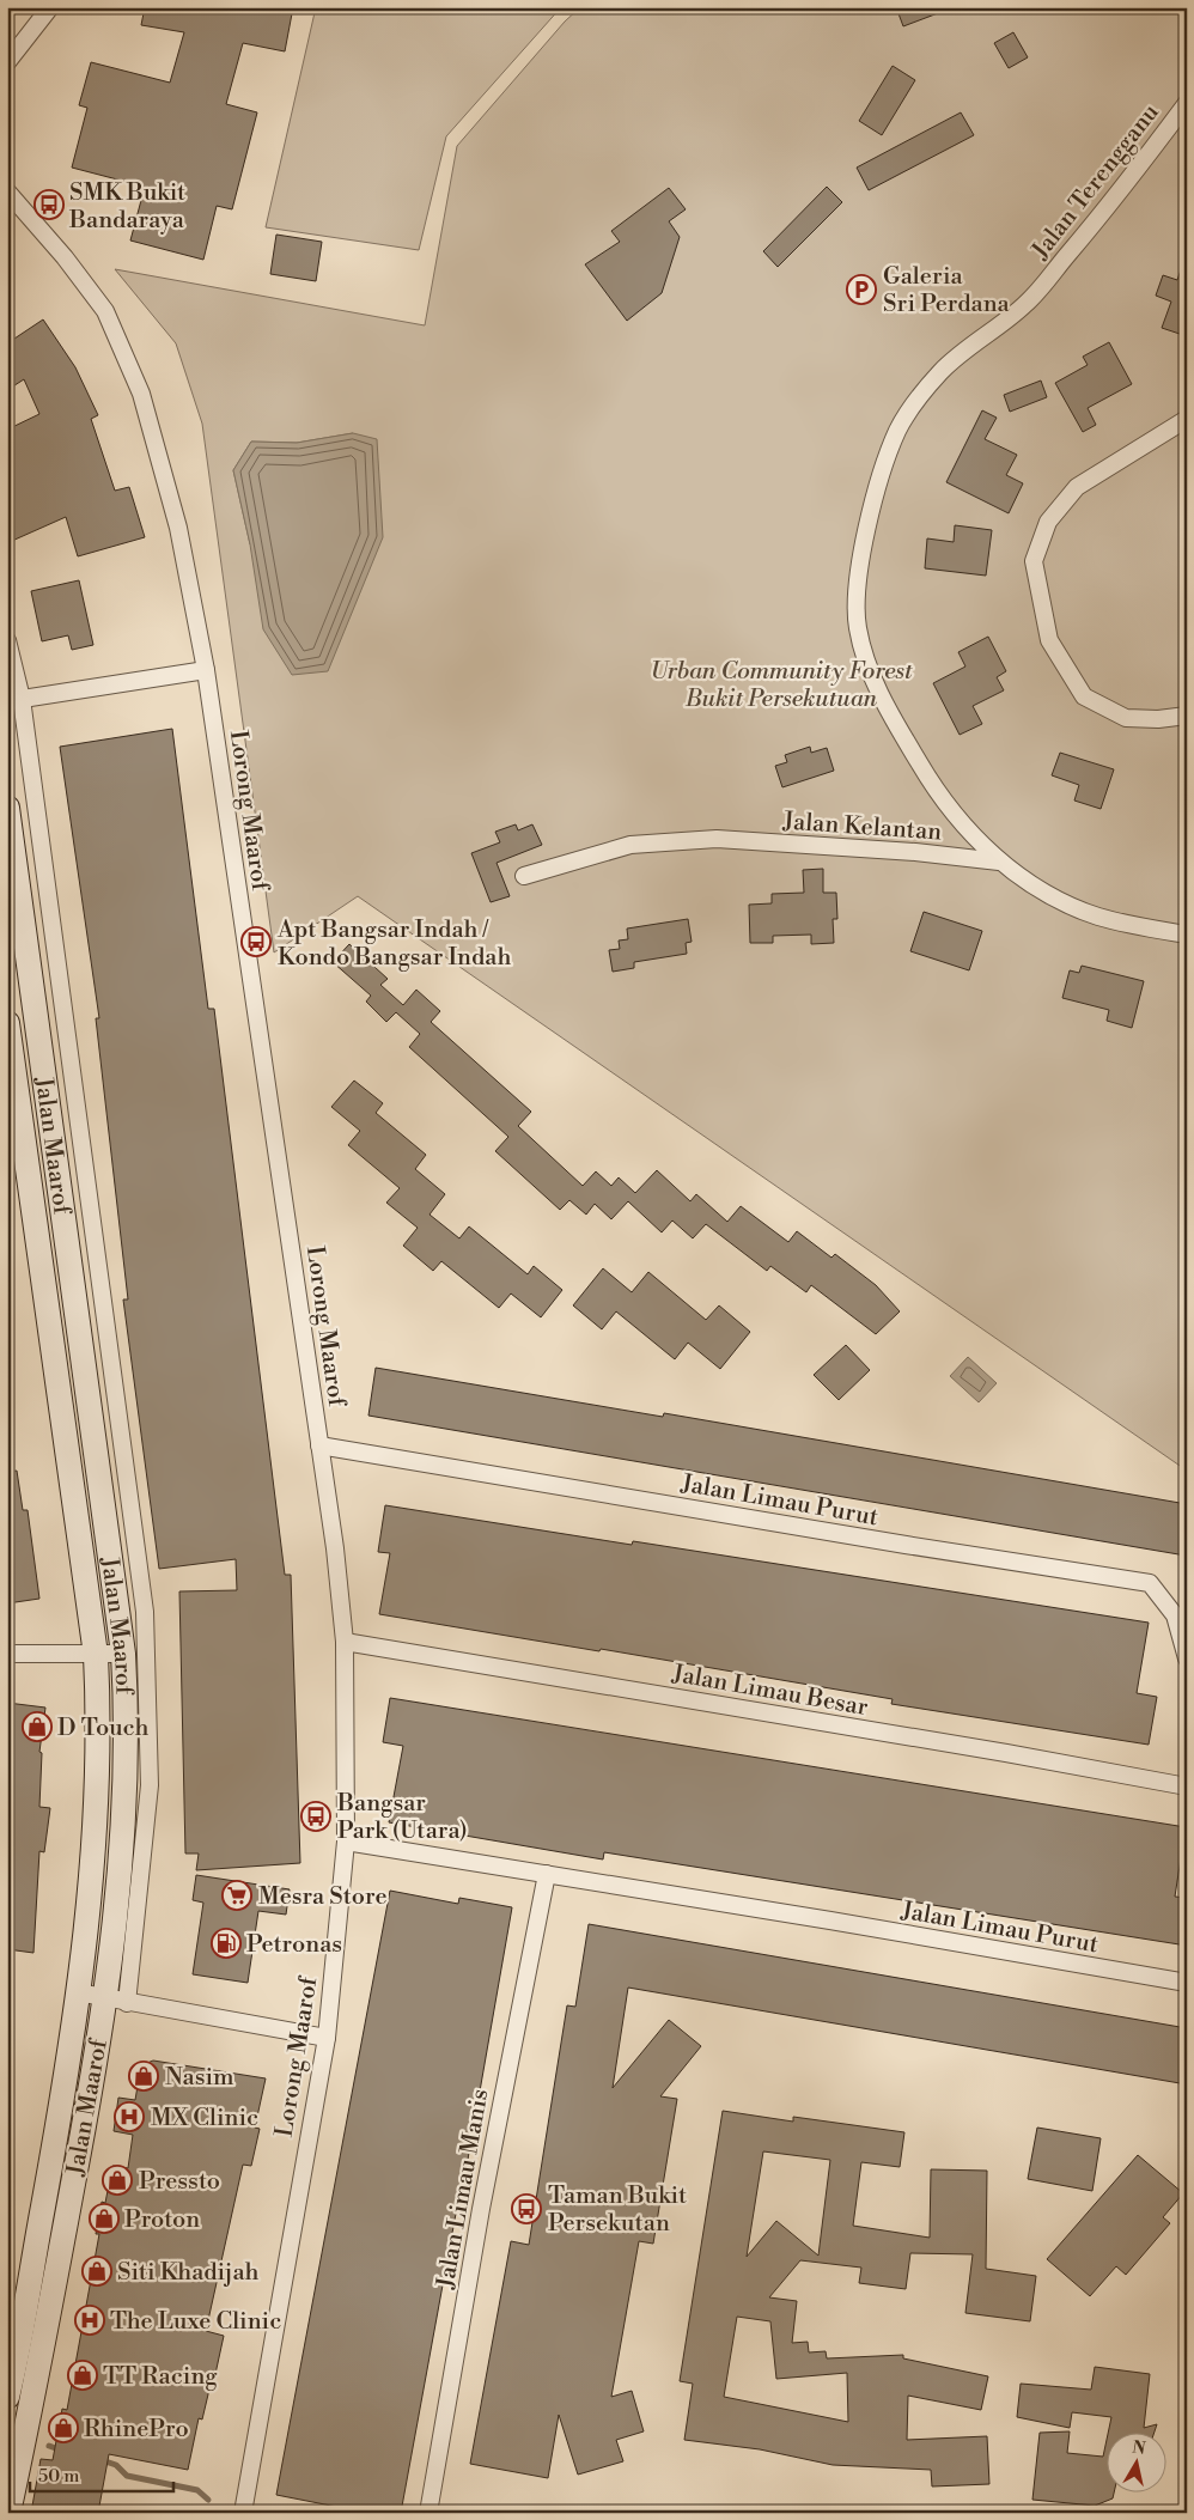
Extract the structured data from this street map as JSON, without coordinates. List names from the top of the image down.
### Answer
{
  "streets": {
    "main road": ["Jalan Maarof"],
    "street": [
      "Jalan Terengganu",
      "Lorong Maarof",
      "Jalan Kelantan",
      "Jalan Limau Purut",
      "Jalan Limau Besar",
      "Jalan Limau Manis"
    ]
  },
  "crossings": [
    ["Jalan Terengganu", "Jalan Kelantan"],
    ["Lorong Maarof", "Jalan Limau Purut"],
    ["Lorong Maarof", "Jalan Limau Besar"],
    ["Jalan Limau Purut", "Jalan Limau Manis"]
  ],
  "parks": ["Urban Community Forest Bukit Persekutuan"],
  "places": {
    "bus stop": [
      "SMK Bukit Bandaraya",
      "Apt Bangsar Indah / Kondo Bangsar Indah",
      "Bangsar Park (Utara)",
      "Taman Bukit Persekutan"
    ],
    "parking": ["Galeria Sri Perdana"],
    "shop": [
      "D Touch",
      "Nasim",
      "Pressto",
      "Proton",
      "Siti Khadijah",
      "TT Racing",
      "RhinePro"
    ],
    "supermarket": ["Mesra Store"],
    "fuel station": ["Petronas"],
    "hospital": ["MX Clinic", "The Luxe Clinic"]
  },
  "scale_bar": "50 m",
  "north": "top"
}
